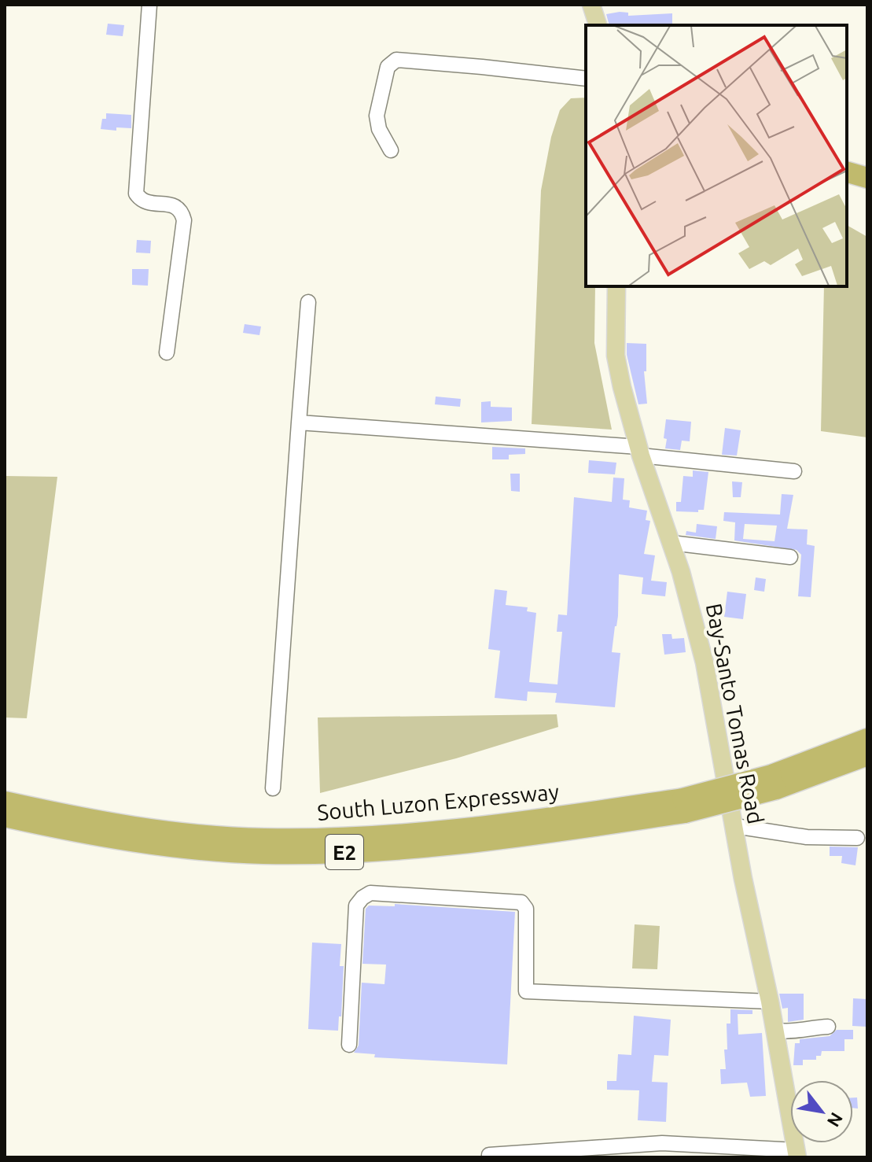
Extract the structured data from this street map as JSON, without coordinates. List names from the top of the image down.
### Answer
{
  "streets": {
    "highway": ["South Luzon Expressway", "E2"],
    "main road": ["Bay-Santo Tomas Road"]
  },
  "north": "bottom right"
}
